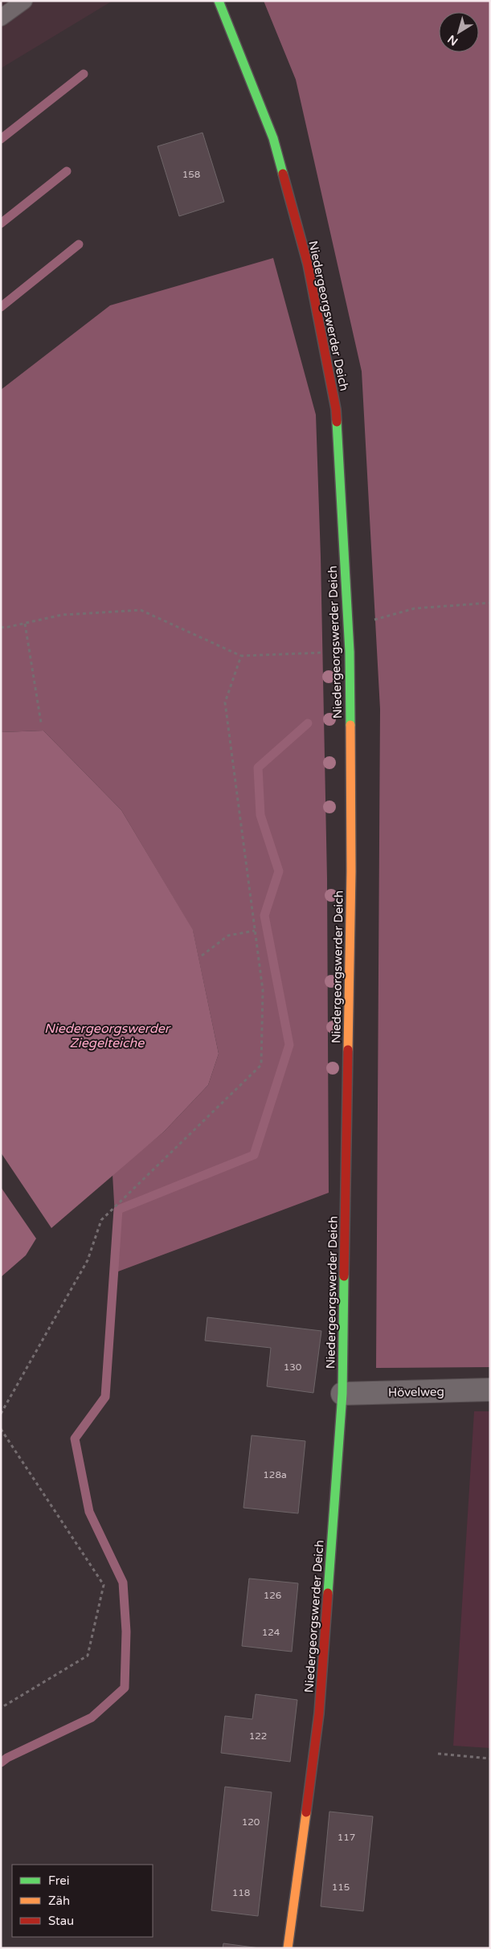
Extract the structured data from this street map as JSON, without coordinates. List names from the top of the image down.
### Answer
{
  "streets": {
    "street": ["Niedergeorgswerder Deich", "Hövelweg"]
  },
  "crossings": [
    ["Niedergeorgswerder Deich", "Hövelweg"]
  ],
  "water": ["Niedergeorgswerder Ziegelteiche"],
  "house_numbers": [
    "158",
    "130",
    "128a",
    "126",
    "124",
    "122",
    "120",
    "117",
    "115",
    "118"
  ],
  "legend": ["Frei", "Zäh", "Stau"],
  "north": "bottom left"
}
